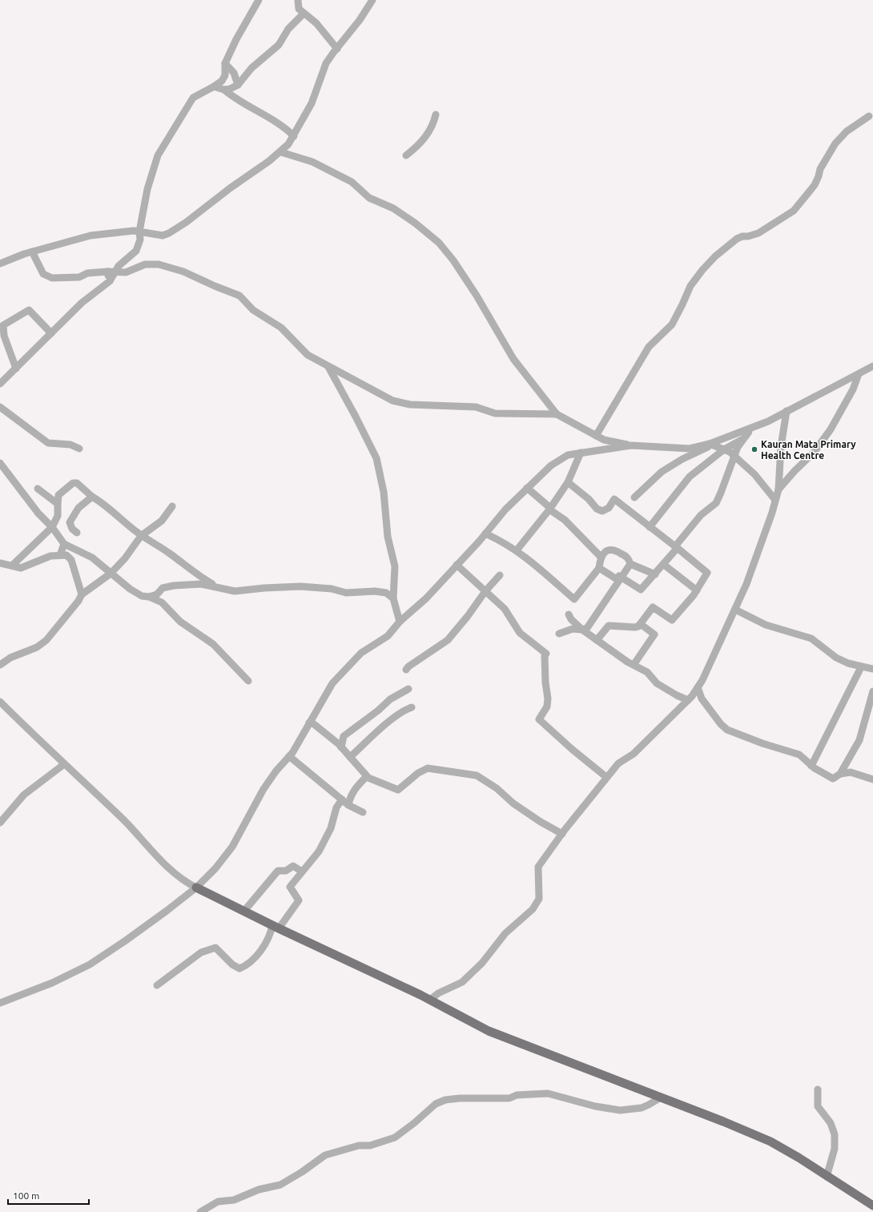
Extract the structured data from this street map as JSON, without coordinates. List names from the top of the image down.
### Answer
{
  "places": ["Kauran Mata Primary Health Centre"],
  "scale_bar": "100 m"
}
